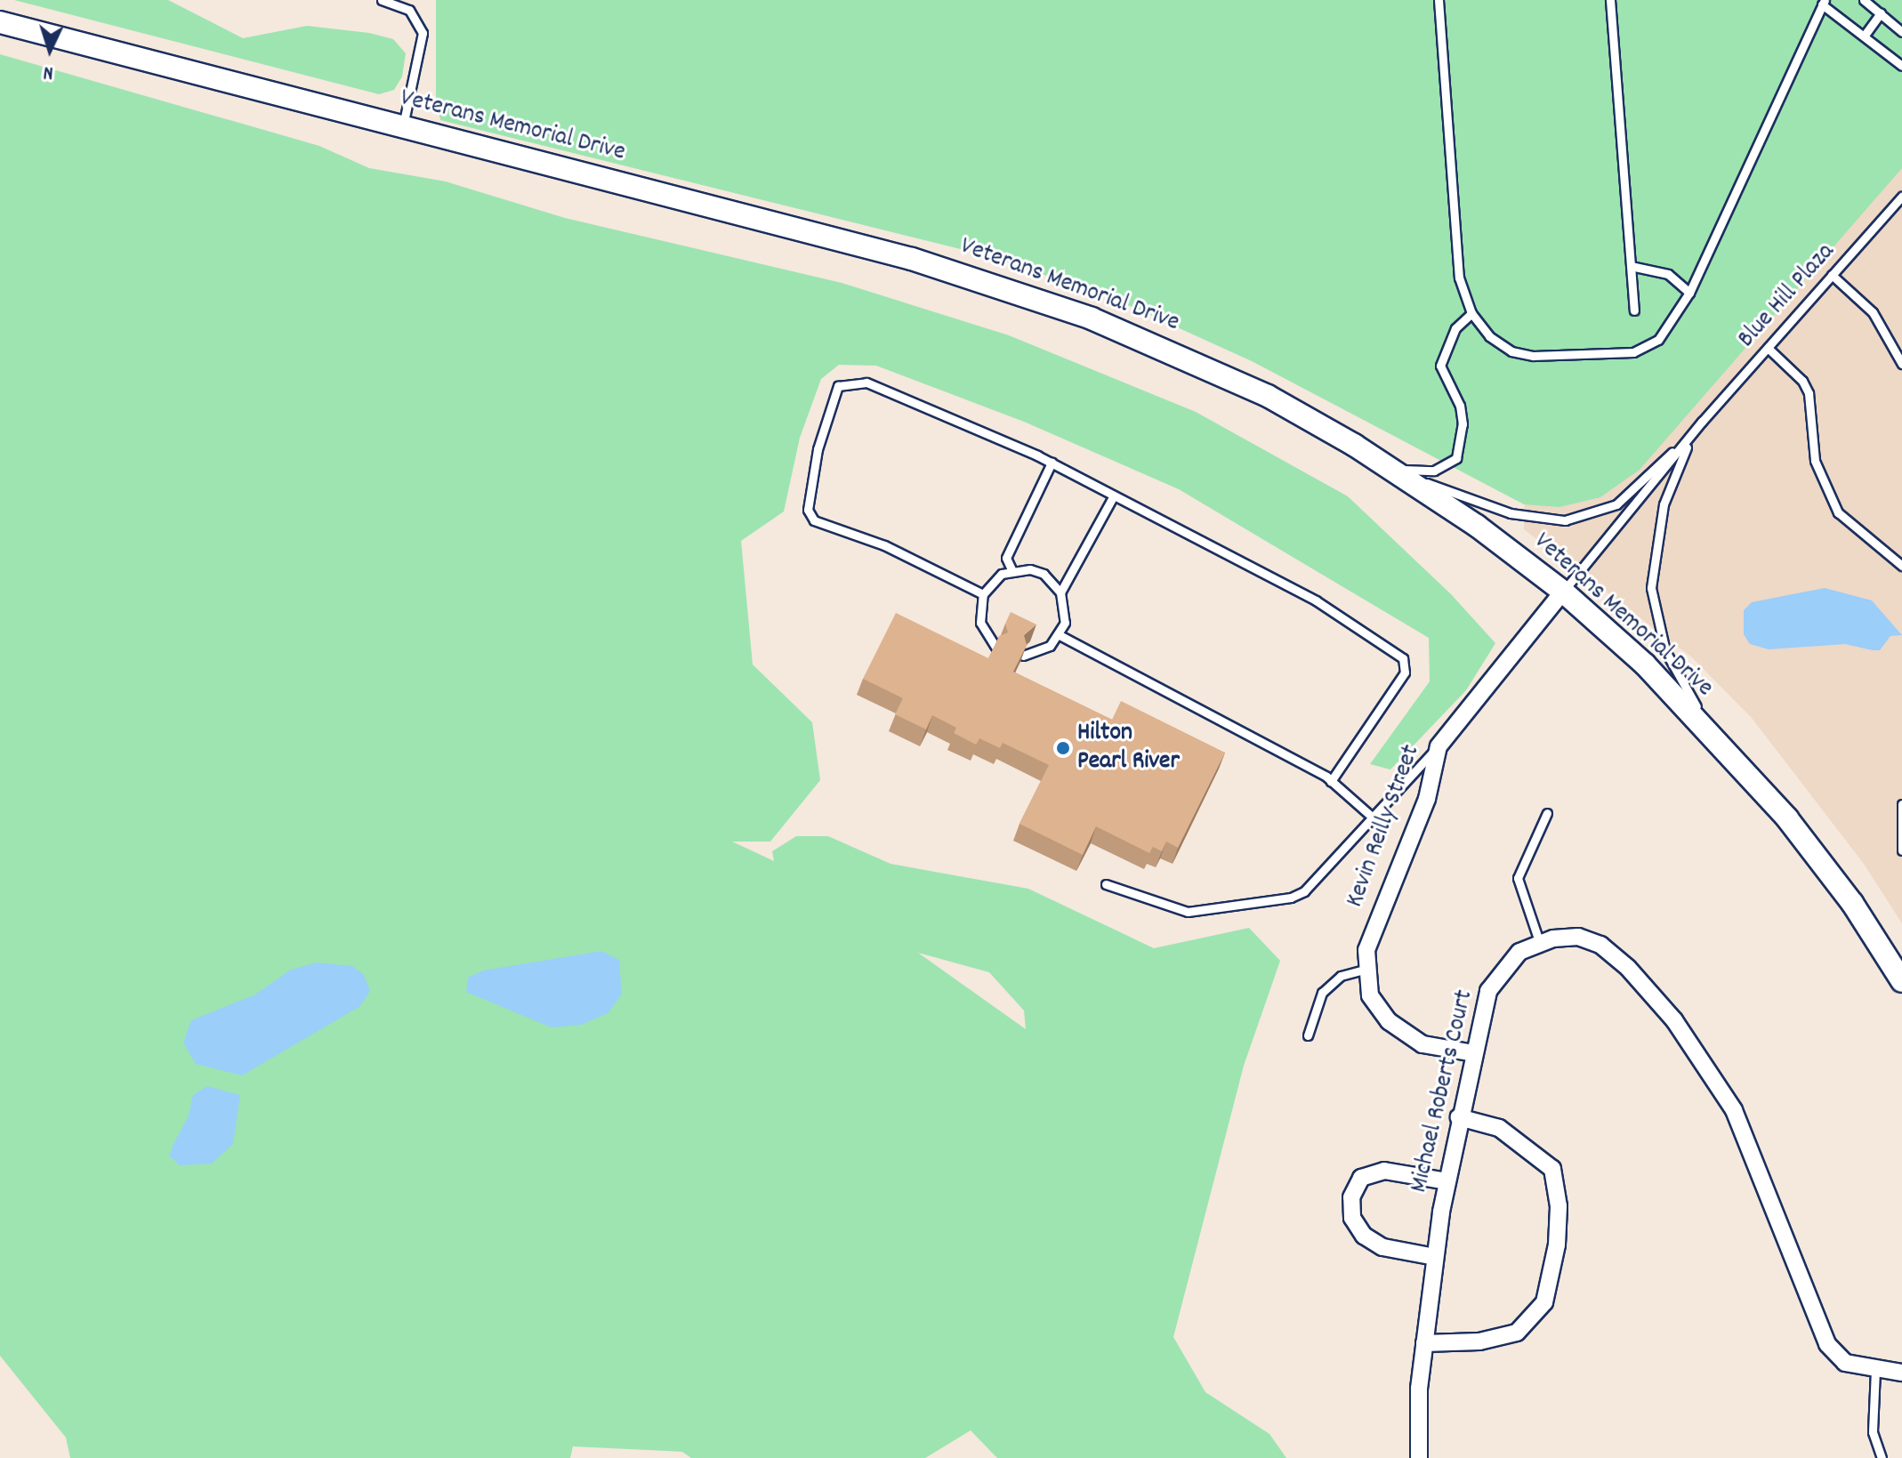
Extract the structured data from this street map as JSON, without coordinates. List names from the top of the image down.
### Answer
{
  "streets": {
    "street": ["Veterans Memorial Drive", "Kevin Reilly Street", "Michael Roberts Court"],
    "lane": ["Blue Hill Plaza"]
  },
  "crossings": [
    ["Veterans Memorial Drive", "Blue Hill Plaza"],
    ["Veterans Memorial Drive", "Kevin Reilly Street"],
    ["Blue Hill Plaza", "Kevin Reilly Street"],
    ["Kevin Reilly Street", "Michael Roberts Court"]
  ],
  "places": ["Hilton Pearl River"],
  "north": "bottom"
}
